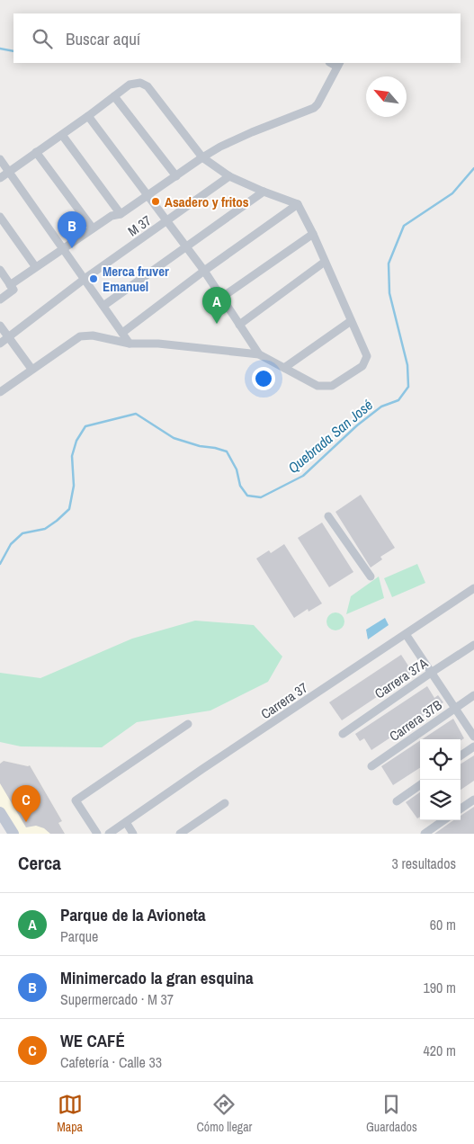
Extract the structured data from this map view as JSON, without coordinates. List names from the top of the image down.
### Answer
{
  "streets": {
    "street": [
      "M 37",
      "Carrera 37A",
      "Carrera 37",
      "Carrera 37B"
    ]
  },
  "water": ["Quebrada San José"],
  "places": ["Asadero y fritos", "Merca fruver Emanuel"],
  "north": "top left",
  "page": {
    "search": "Buscar aquí",
    "pins": ["B", "A", "C"],
    "heading": ["Cerca", "3 resultados"],
    "list": [
      {
        "mark": "A",
        "name": "Parque de la Avioneta",
        "note": "Parque",
        "value": "60 m"
      },
      {
        "mark": "B",
        "name": "Minimercado la gran esquina",
        "note": "Supermercado · M 37",
        "value": "190 m"
      },
      {
        "mark": "C",
        "name": "WE CAFÉ",
        "note": "Cafetería · Calle 33",
        "value": "420 m"
      }
    ],
    "nav": ["Mapa", "Cómo llegar", "Guardados"]
  }
}
